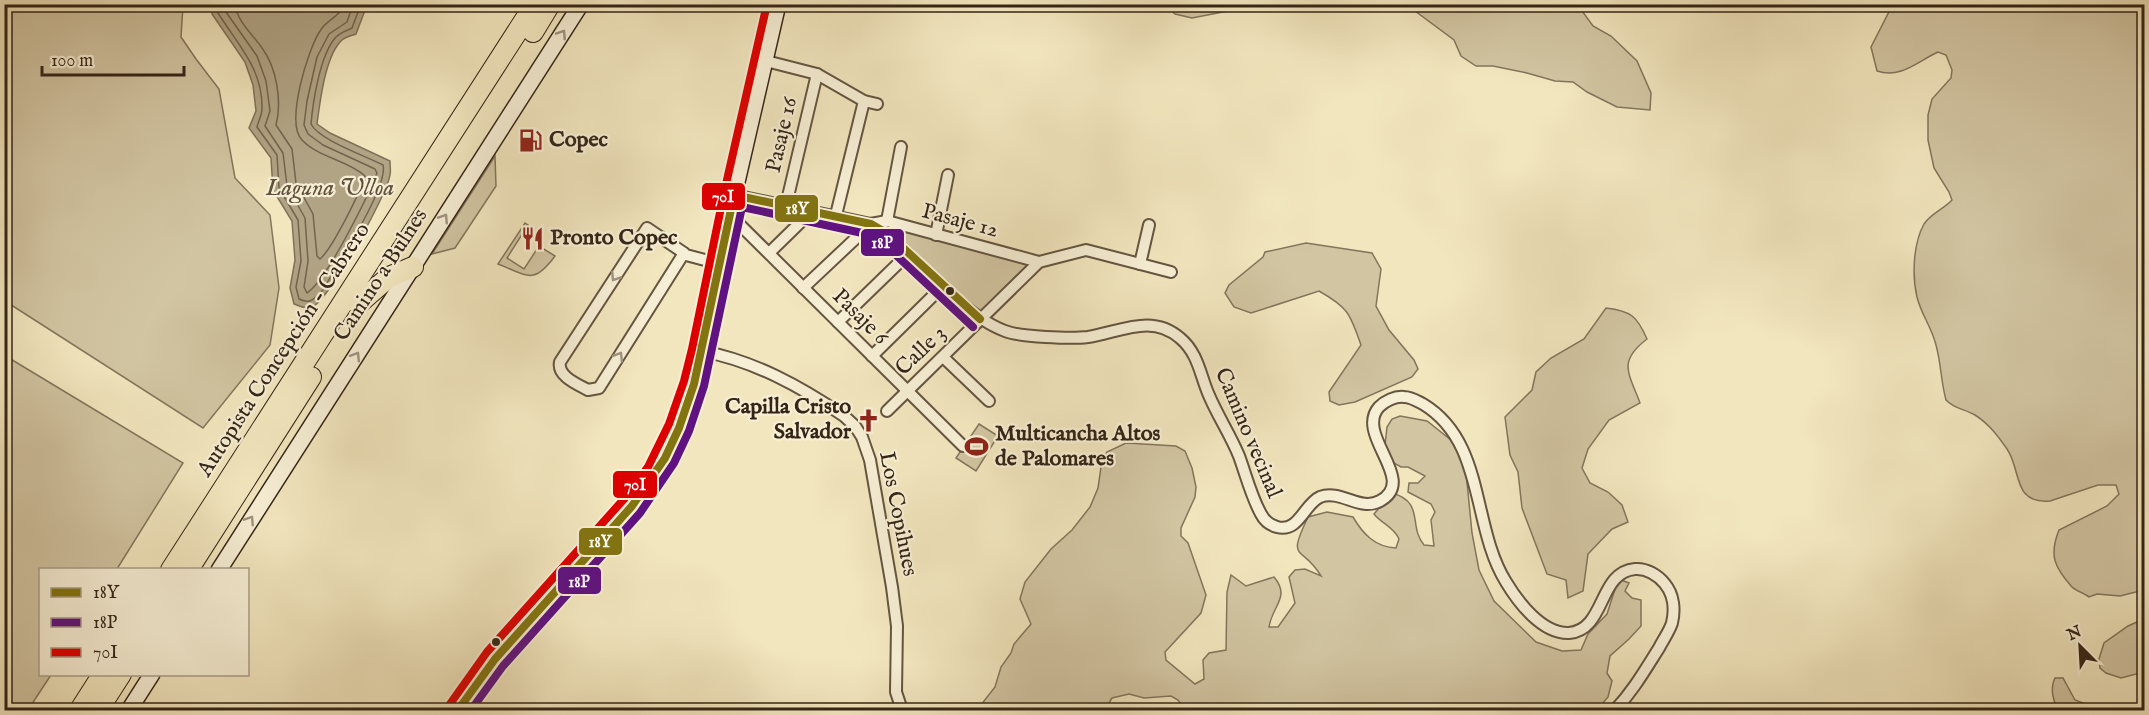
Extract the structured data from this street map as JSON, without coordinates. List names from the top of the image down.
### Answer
{
  "streets": {
    "highway": ["Autopista Concepción - Cabrero"],
    "street": [
      "Pasaje 16",
      "Pasaje 12",
      "Camino a Bulnes",
      "Pasaje 6",
      "Calle 3",
      "Camino vecinal",
      "Los Copihues"
    ]
  },
  "crossings": [
    ["Pasaje 12", "Calle 3"],
    ["Pasaje 6", "Calle 3"],
    ["Calle 3", "Camino vecinal"]
  ],
  "one_way": ["Camino a Bulnes"],
  "water": ["Laguna Ulloa"],
  "places": {
    "fuel station": ["Copec"],
    "restaurant": ["Pronto Copec"],
    "church": ["Capilla Cristo Salvador"],
    "sports": ["Multicancha Altos de Palomares"]
  },
  "lines": ["transit line 70I", "transit line 18Y", "transit line 18P"],
  "legend": ["18Y", "18P", "70I"],
  "scale_bar": "100 m",
  "north": "top left"
}
